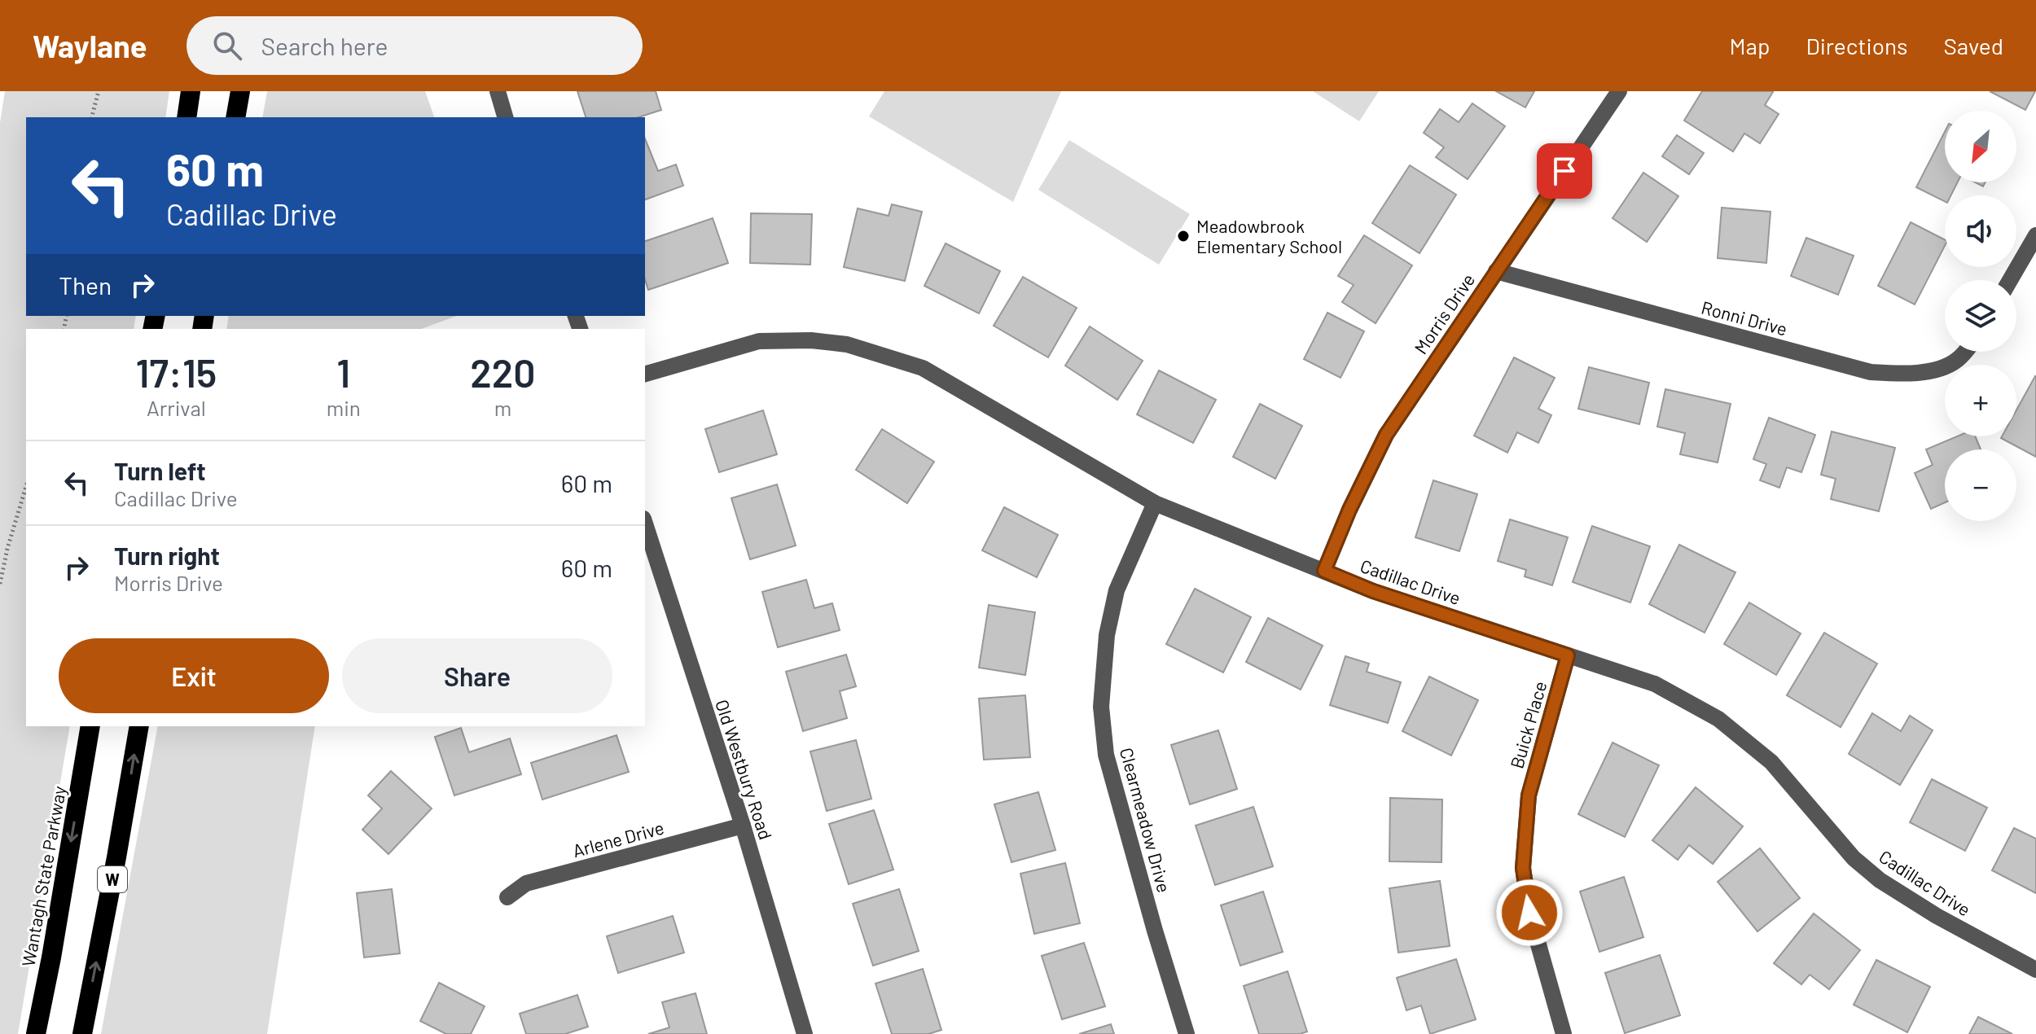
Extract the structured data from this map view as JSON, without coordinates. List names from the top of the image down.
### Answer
{
  "streets": {
    "highway": ["Wantagh State Parkway", "W"],
    "street": [
      "Morris Drive",
      "Ronni Drive",
      "Cadillac Drive",
      "Buick Place",
      "Old Westbury Road",
      "Clearmeadow Drive",
      "Arlene Drive"
    ]
  },
  "crossings": [
    ["Morris Drive", "Ronni Drive"],
    ["Morris Drive", "Cadillac Drive"],
    ["Cadillac Drive", "Buick Place"],
    ["Cadillac Drive", "Clearmeadow Drive"],
    ["Old Westbury Road", "Arlene Drive"]
  ],
  "places": ["Meadowbrook Elementary School"],
  "north": "bottom left",
  "page": {
    "header": "Waylane",
    "search": "Search here",
    "nav": ["Map", "Directions", "Saved"],
    "map_buttons": ["+", "−"],
    "turn": ["60 m", "Cadillac Drive"],
    "then": "Then",
    "eta": [
      "17:15",
      "Arrival",
      "1",
      "min",
      "220",
      "m"
    ],
    "list": [
      {
        "name": "Turn left",
        "note": "Cadillac Drive",
        "value": "60 m"
      },
      {
        "name": "Turn right",
        "note": "Morris Drive",
        "value": "60 m"
      }
    ],
    "buttons": ["Exit", "Share"]
  }
}
